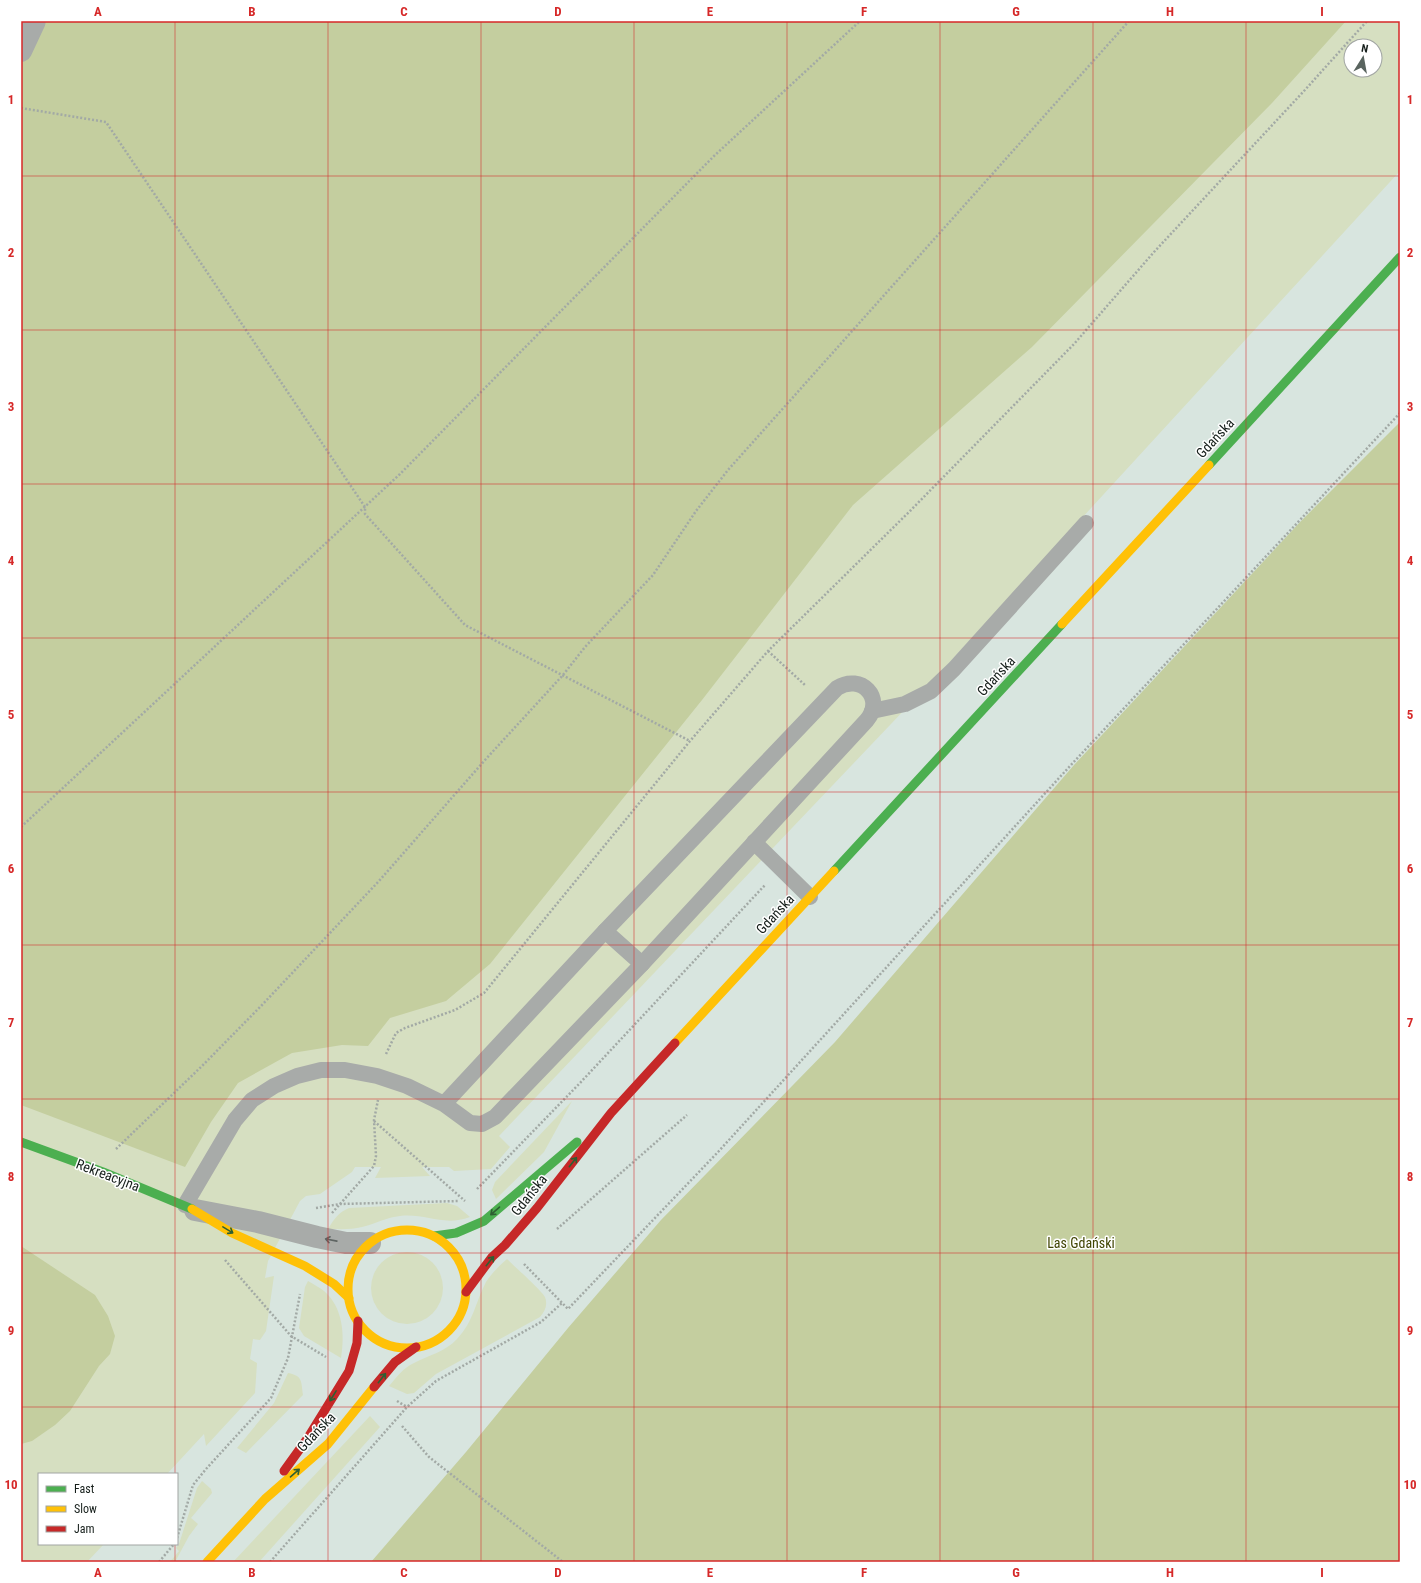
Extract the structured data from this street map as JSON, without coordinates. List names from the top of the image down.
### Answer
{
  "streets": {
    "main road": ["Gdańska", "Rekreacyjna"]
  },
  "crossings": [
    ["Gdańska", "Rekreacyjna"]
  ],
  "parks": ["Las Gdański"],
  "legend": ["Fast", "Slow", "Jam"],
  "north": "top",
  "grid": {
    "columns": [
      "A",
      "B",
      "C",
      "D",
      "E",
      "F",
      "G",
      "H",
      "I"
    ],
    "rows": [
      "1",
      "2",
      "3",
      "4",
      "5",
      "6",
      "7",
      "8",
      "9",
      "10"
    ]
  }
}
